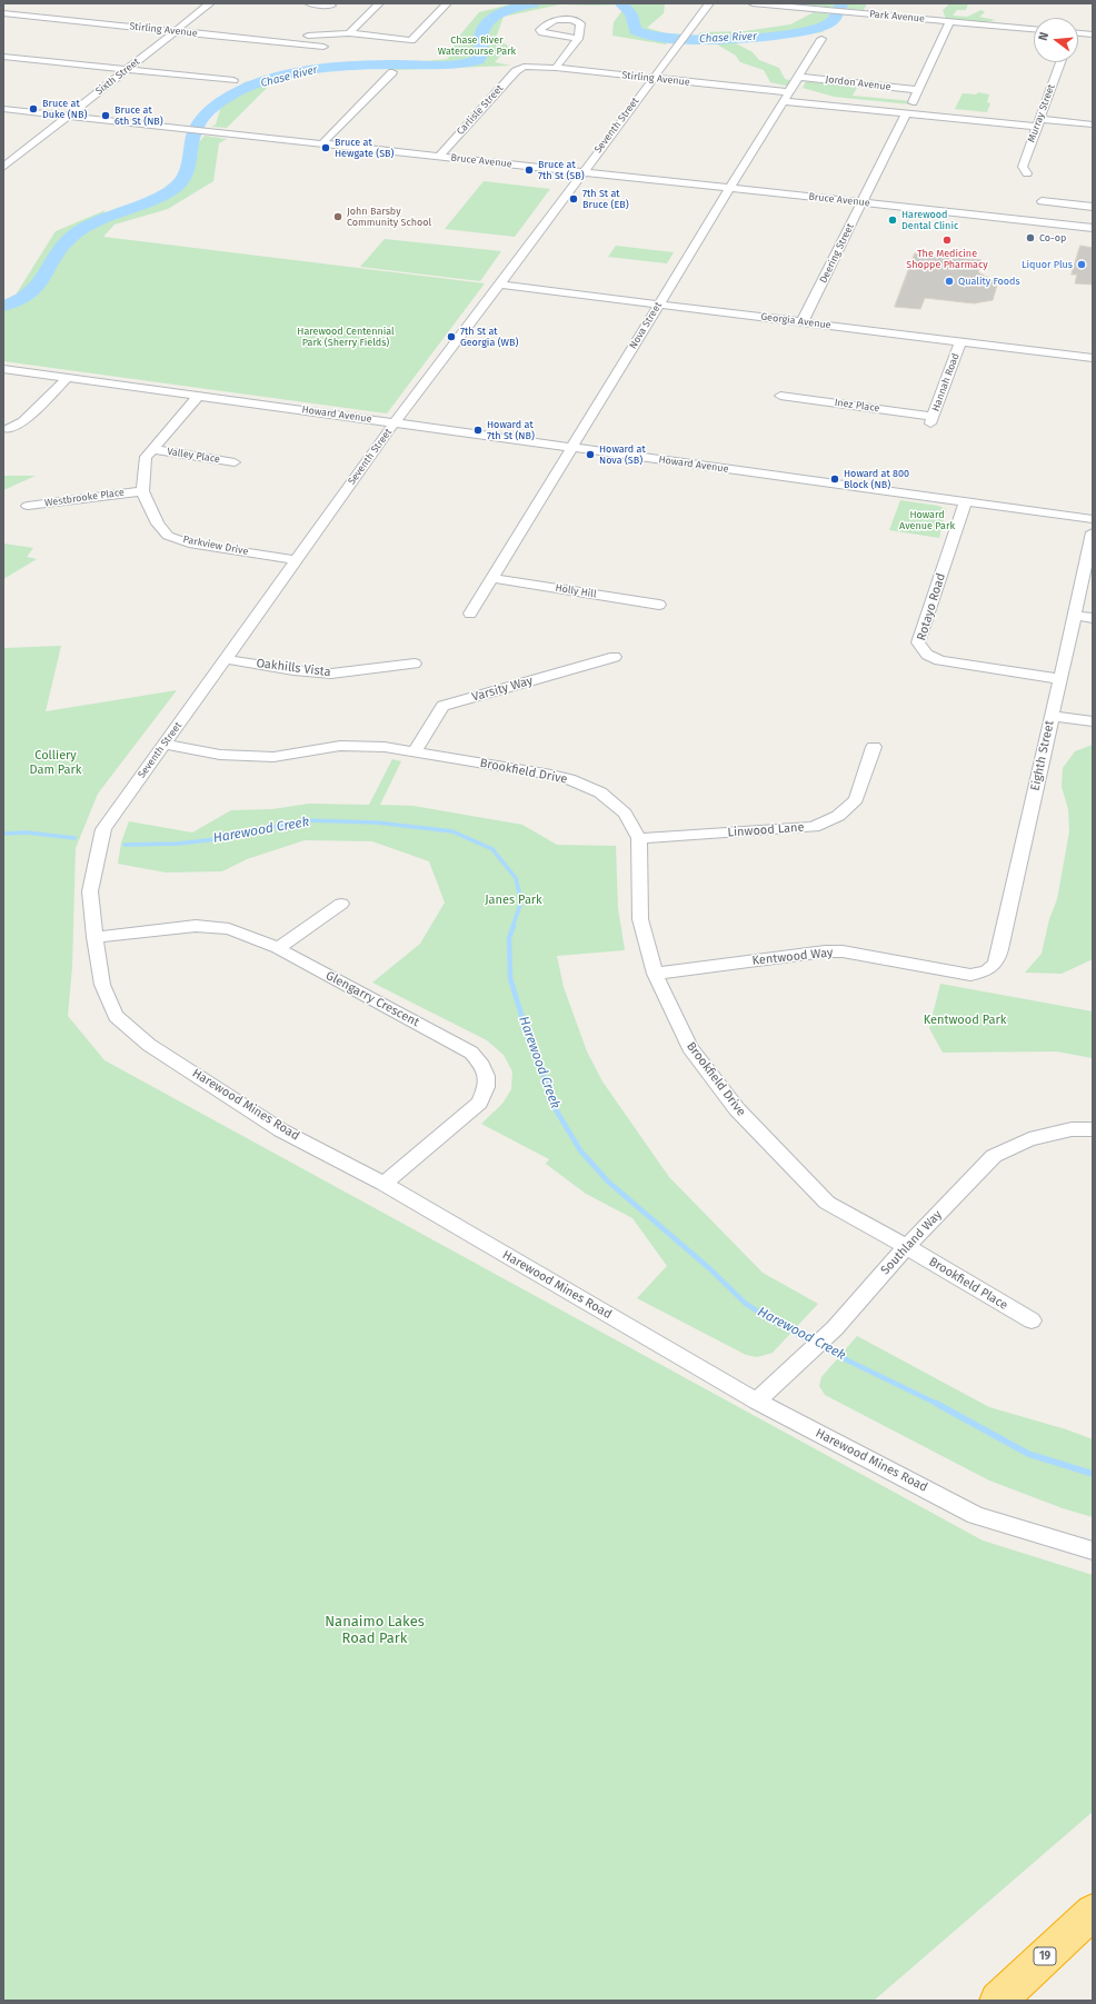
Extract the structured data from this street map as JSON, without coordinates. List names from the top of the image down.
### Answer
{
  "streets": {
    "highway": ["19"],
    "street": [
      "Park Avenue",
      "Stirling Avenue",
      "Sixth Street",
      "Jordon Avenue",
      "Carlisle Street",
      "Murray Street",
      "Seventh Street",
      "Bruce Avenue",
      "Deering Street",
      "Georgia Avenue",
      "Nova Street",
      "Hannah Road",
      "Inez Place",
      "Howard Avenue",
      "Valley Place",
      "Westbrooke Place",
      "Parkview Drive",
      "Holly Hill",
      "Rotayo Road",
      "Oakhills Vista",
      "Varsity Way",
      "Eighth Street",
      "Brookfield Drive",
      "Linwood Lane",
      "Kentwood Way",
      "Glengarry Crescent",
      "Harewood Mines Road",
      "Southland Way",
      "Brookfield Place"
    ]
  },
  "crossings": [
    ["Stirling Avenue", "Sixth Street"],
    ["Stirling Avenue", "Carlisle Street"],
    ["Stirling Avenue", "Murray Street"],
    ["Stirling Avenue", "Seventh Street"],
    ["Stirling Avenue", "Deering Street"],
    ["Stirling Avenue", "Nova Street"],
    ["Sixth Street", "Bruce Avenue"],
    ["Jordon Avenue", "Nova Street"],
    ["Carlisle Street", "Bruce Avenue"],
    ["Seventh Street", "Bruce Avenue"],
    ["Seventh Street", "Georgia Avenue"],
    ["Seventh Street", "Howard Avenue"],
    ["Seventh Street", "Parkview Drive"],
    ["Seventh Street", "Oakhills Vista"],
    ["Seventh Street", "Brookfield Drive"],
    ["Seventh Street", "Glengarry Crescent"],
    ["Seventh Street", "Harewood Mines Road"],
    ["Bruce Avenue", "Deering Street"],
    ["Bruce Avenue", "Nova Street"],
    ["Deering Street", "Georgia Avenue"],
    ["Georgia Avenue", "Nova Street"],
    ["Georgia Avenue", "Hannah Road"],
    ["Nova Street", "Howard Avenue"],
    ["Nova Street", "Holly Hill"],
    ["Hannah Road", "Inez Place"],
    ["Howard Avenue", "Rotayo Road"],
    ["Westbrooke Place", "Parkview Drive"],
    ["Rotayo Road", "Eighth Street"],
    ["Varsity Way", "Brookfield Drive"],
    ["Eighth Street", "Kentwood Way"],
    ["Brookfield Drive", "Linwood Lane"],
    ["Brookfield Drive", "Kentwood Way"],
    ["Brookfield Drive", "Southland Way"],
    ["Brookfield Drive", "Brookfield Place"],
    ["Glengarry Crescent", "Harewood Mines Road"],
    ["Harewood Mines Road", "Southland Way"],
    ["Southland Way", "Brookfield Place"]
  ],
  "water": ["Chase River", "Harewood Creek"],
  "parks": [
    "Chase River Watercourse Park",
    "Harewood Centennial Park (Sherry Fields)",
    "Howard Avenue Park",
    "Colliery Dam Park",
    "Janes Park",
    "Kentwood Park",
    "Nanaimo Lakes Road Park"
  ],
  "places": [
    "Bruce at Duke (NB)",
    "Bruce at 6th St (NB)",
    "Bruce at Hewgate (SB)",
    "Bruce at 7th St (SB)",
    "7th St at Bruce (EB)",
    "John Barsby Community School",
    "Harewood Dental Clinic",
    "Co-op",
    "The Medicine Shoppe Pharmacy",
    "Liquor Plus",
    "Quality Foods",
    "7th St at Georgia (WB)",
    "Howard at 7th St (NB)",
    "Howard at Nova (SB)",
    "Howard at 800 Block (NB)"
  ],
  "north": "left"
}
